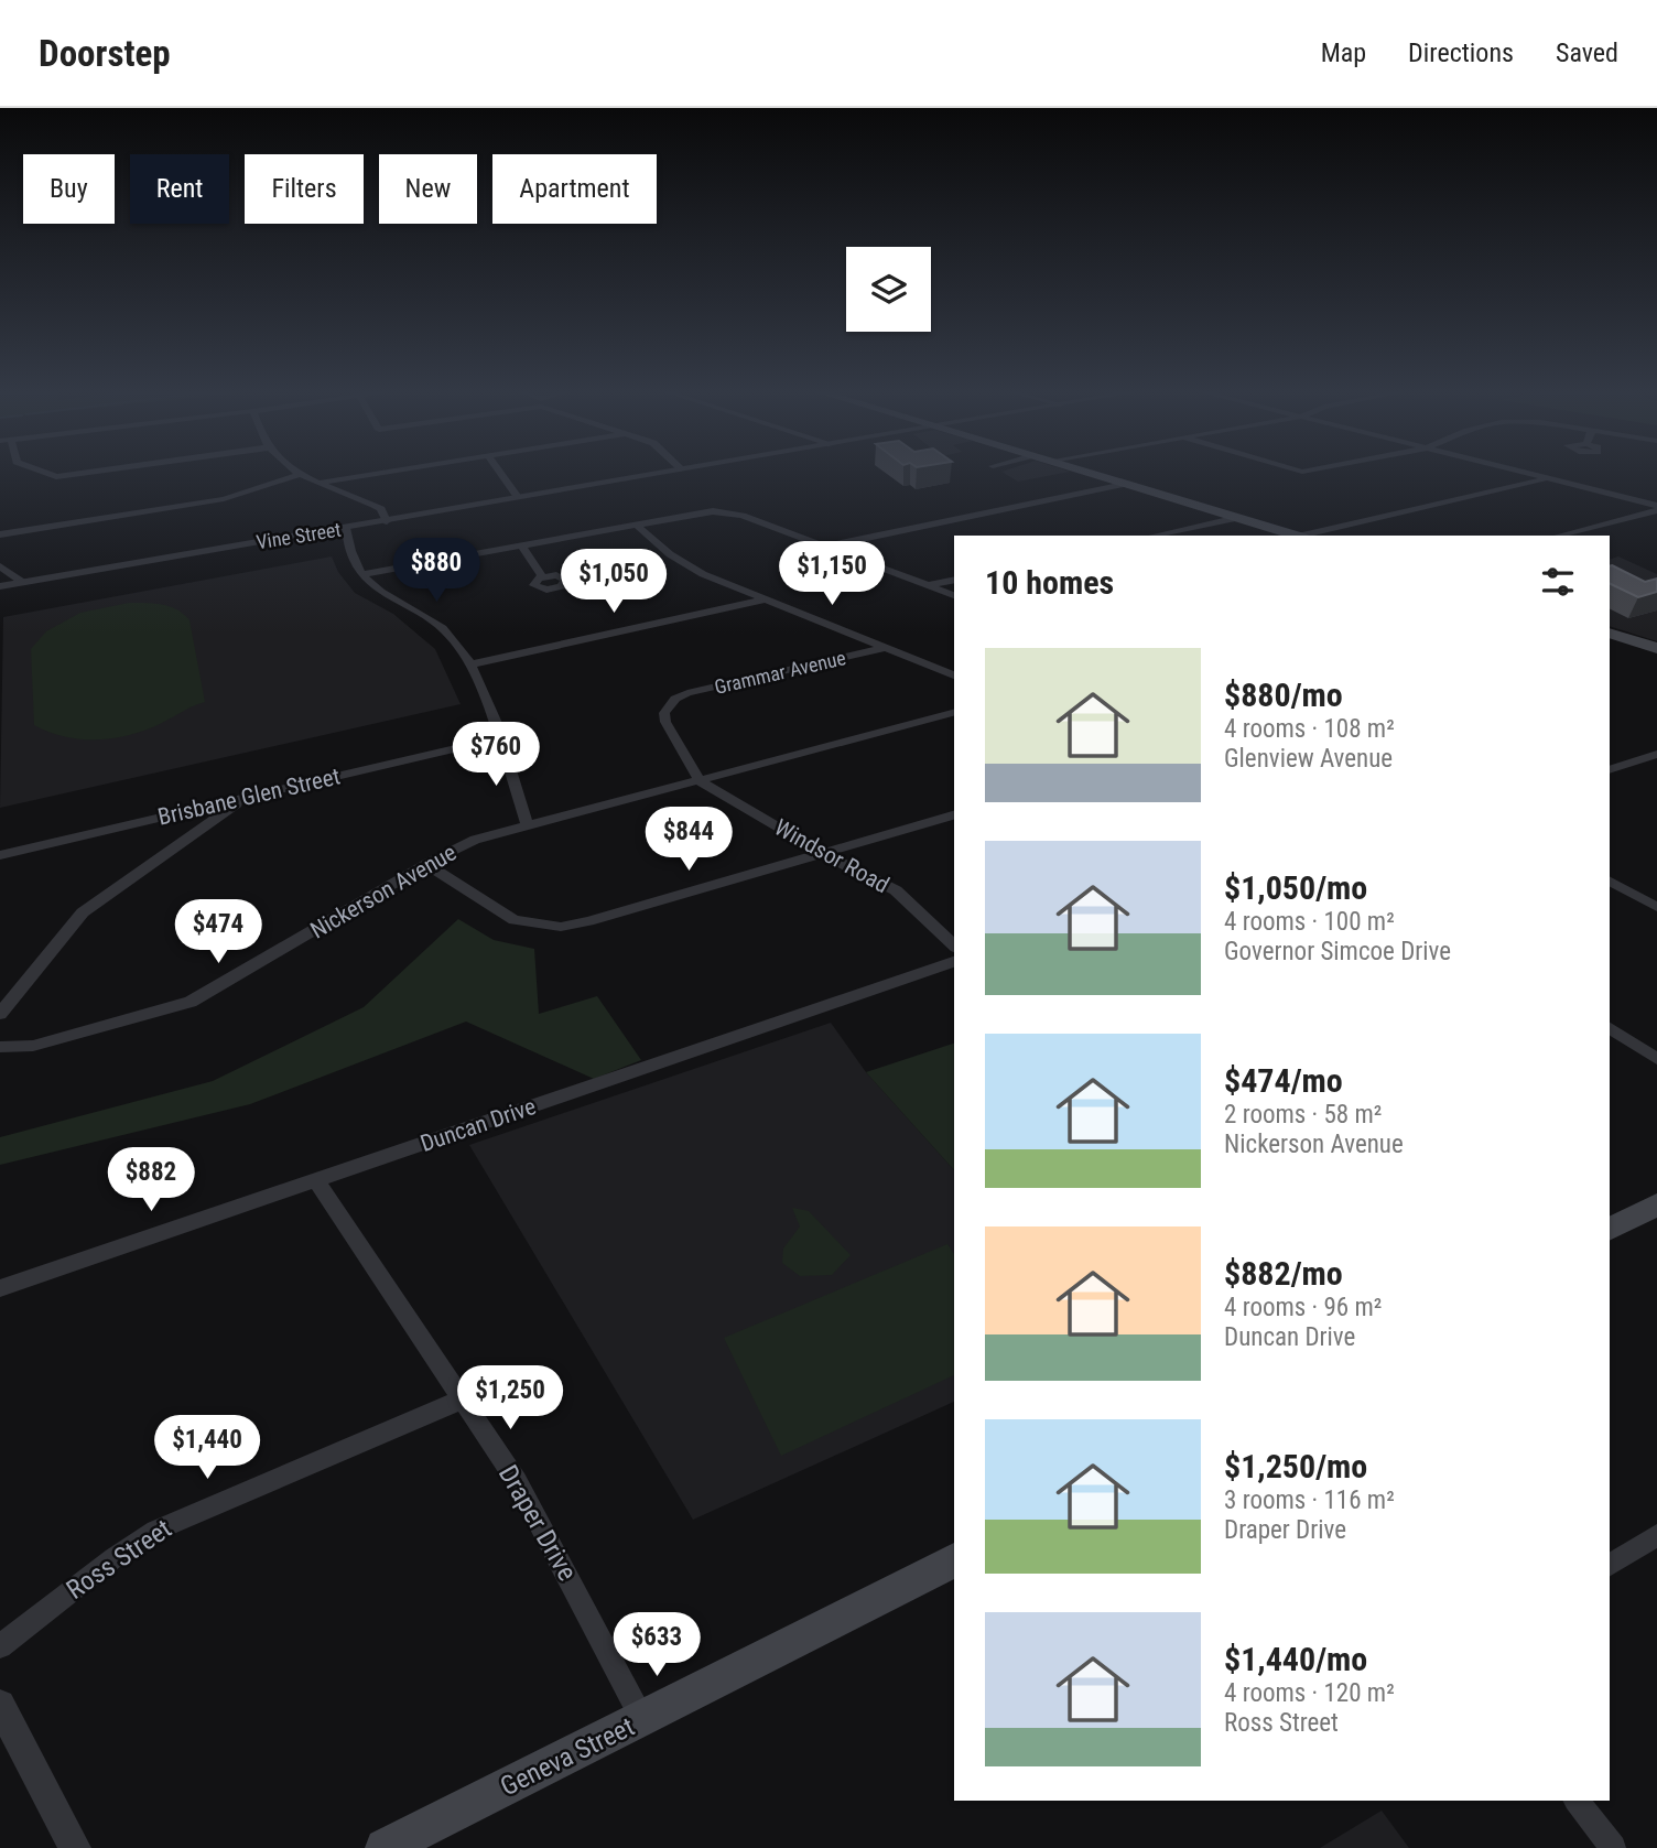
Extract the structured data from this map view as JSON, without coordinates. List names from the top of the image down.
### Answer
{
  "streets": {
    "main road": ["Geneva Street"],
    "street": [
      "Vine Street",
      "Grammar Avenue",
      "Brisbane Glen Street",
      "Windsor Road",
      "Nickerson Avenue",
      "Duncan Drive",
      "Draper Drive",
      "Ross Street"
    ]
  },
  "crossings": [
    ["Grammar Avenue", "Windsor Road"],
    ["Windsor Road", "Nickerson Avenue"],
    ["Duncan Drive", "Draper Drive"],
    ["Draper Drive", "Ross Street"],
    ["Draper Drive", "Geneva Street"]
  ],
  "page": {
    "header": "Doorstep",
    "nav": ["Map", "Directions", "Saved"],
    "chip": [
      "Buy",
      "Rent",
      "Filters",
      "New",
      "Apartment"
    ],
    "heading": "10 homes",
    "price": [
      "$880",
      "$1,150",
      "$1,050",
      "$760",
      "$844",
      "$474",
      "$882",
      "$1,250",
      "$1,440",
      "$633"
    ],
    "list": [
      {
        "name": "$880/mo",
        "note": "4 rooms · 108 m² · Glenview Avenue"
      },
      {
        "name": "$1,050/mo",
        "note": "4 rooms · 100 m² · Governor Simcoe Drive"
      },
      {
        "name": "$474/mo",
        "note": "2 rooms · 58 m² · Nickerson Avenue"
      },
      {
        "name": "$882/mo",
        "note": "4 rooms · 96 m² · Duncan Drive"
      },
      {
        "name": "$1,250/mo",
        "note": "3 rooms · 116 m² · Draper Drive"
      },
      {
        "name": "$1,440/mo",
        "note": "4 rooms · 120 m² · Ross Street"
      }
    ]
  }
}
